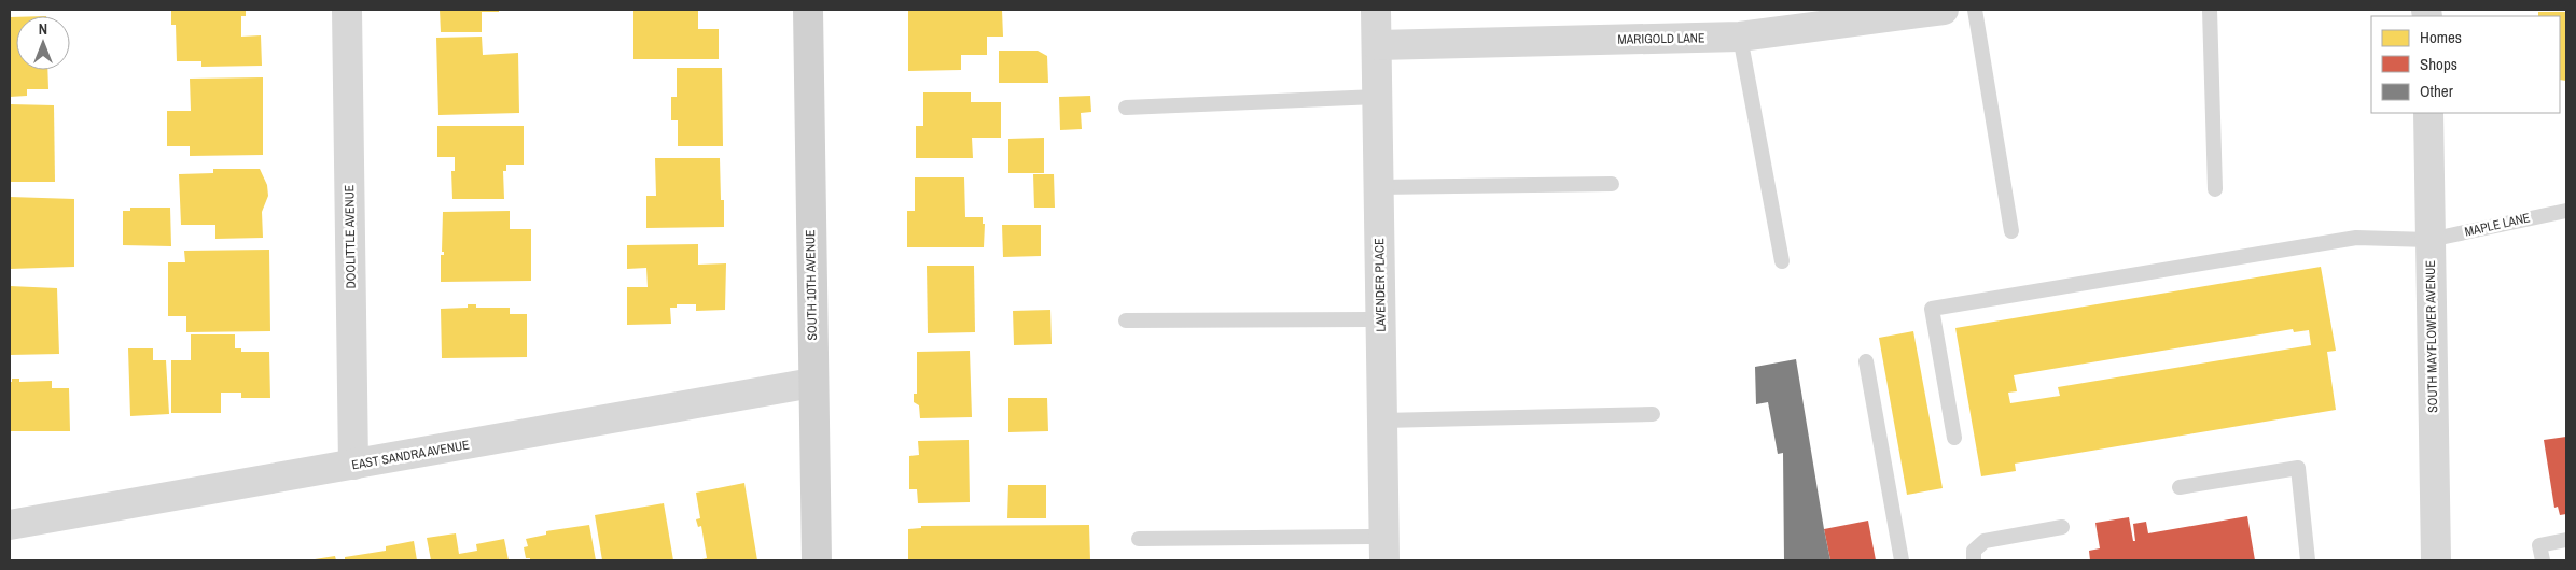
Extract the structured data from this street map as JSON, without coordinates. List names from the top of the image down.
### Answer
{
  "streets": {
    "street": [
      "MARIGOLD LANE",
      "DOOLITTLE AVENUE",
      "SOUTH 10TH AVENUE",
      "LAVENDER PLACE",
      "SOUTH MAYFLOWER AVENUE",
      "EAST SANDRA AVENUE"
    ],
    "lane": ["MAPLE LANE"]
  },
  "crossings": [
    ["MARIGOLD LANE", "LAVENDER PLACE"],
    ["MAPLE LANE", "SOUTH MAYFLOWER AVENUE"],
    ["DOOLITTLE AVENUE", "EAST SANDRA AVENUE"],
    ["SOUTH 10TH AVENUE", "EAST SANDRA AVENUE"]
  ],
  "legend": ["Homes", "Shops", "Other"],
  "north": "top"
}
